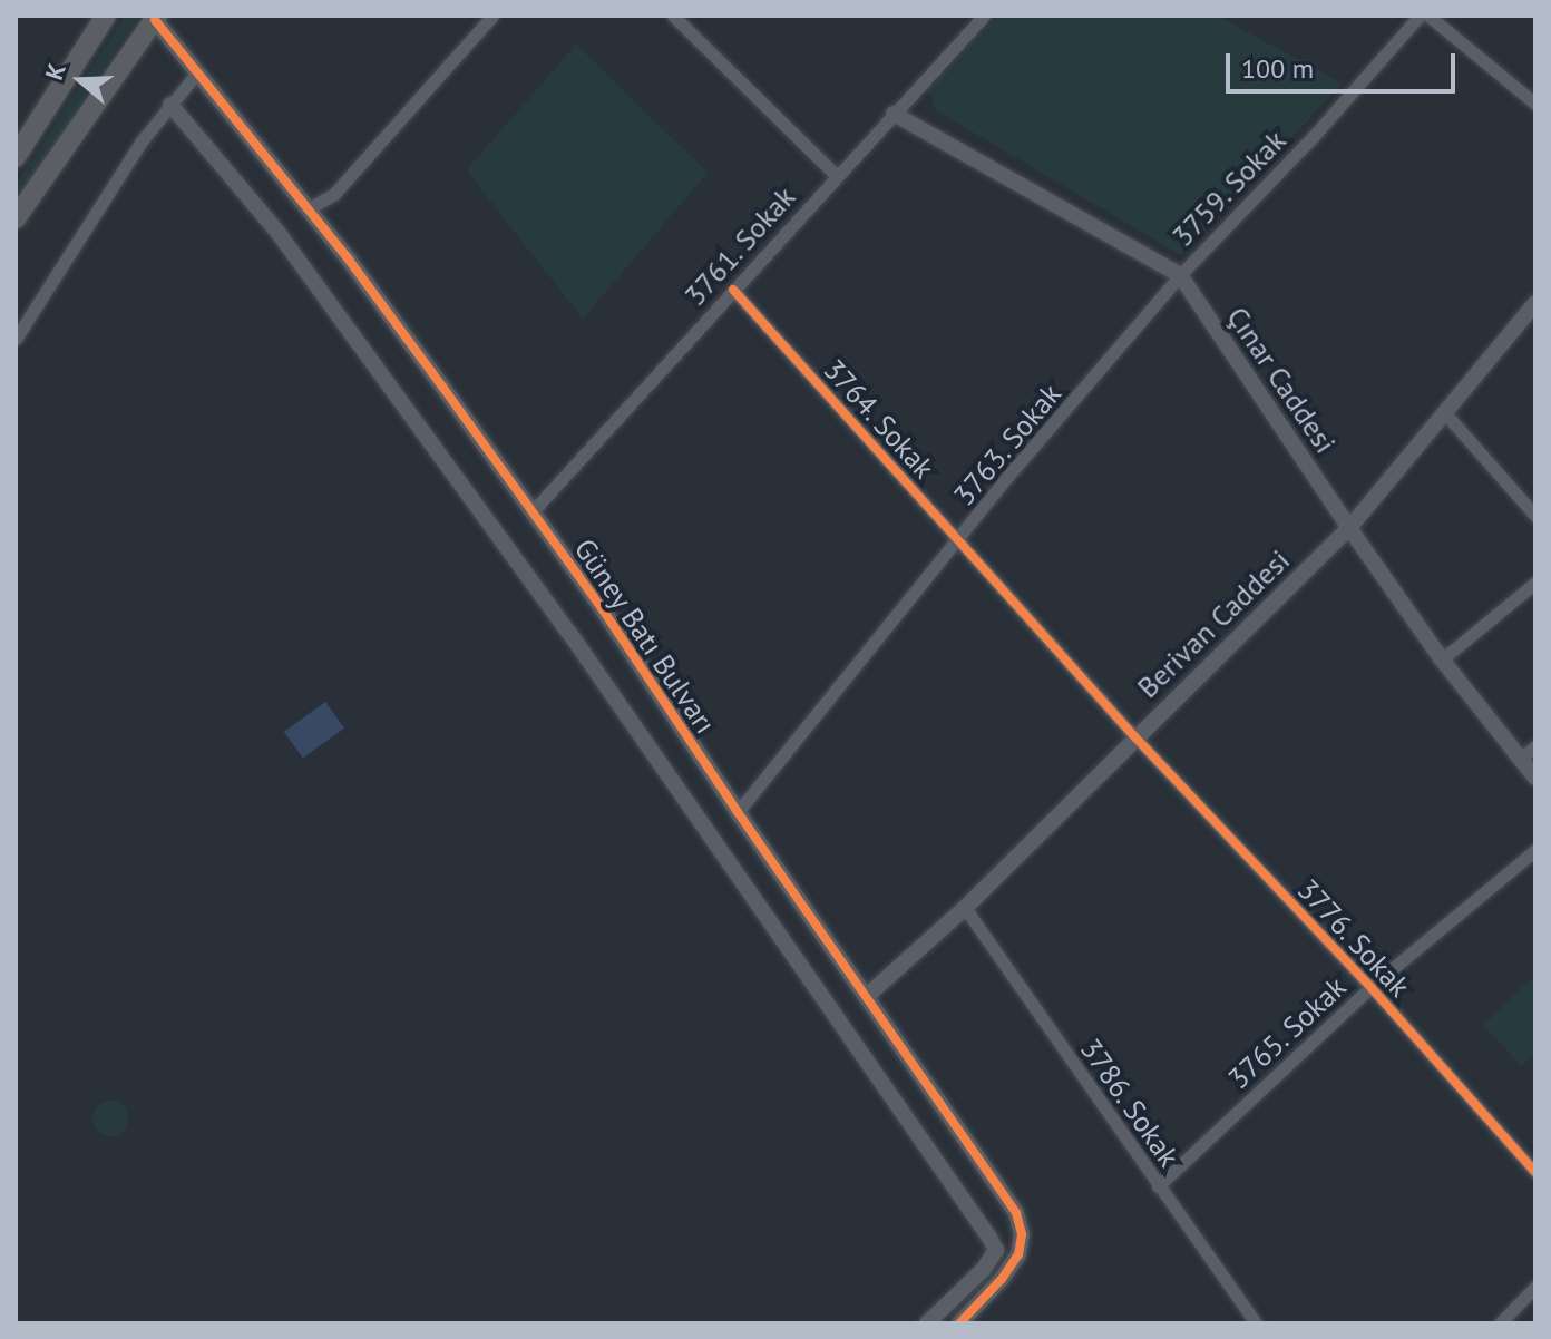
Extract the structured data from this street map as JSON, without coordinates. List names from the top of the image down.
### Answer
{
  "streets": {
    "street": [
      "3759. Sokak",
      "3761. Sokak",
      "Çınar Caddesi",
      "3764. Sokak",
      "3763. Sokak",
      "Berivan Caddesi",
      "Güney Batı Bulvarı",
      "3776. Sokak",
      "3765. Sokak",
      "3786. Sokak"
    ]
  },
  "crossings": [
    ["3759. Sokak", "Çınar Caddesi"],
    ["3759. Sokak", "3763. Sokak"],
    ["3761. Sokak", "Çınar Caddesi"],
    ["3761. Sokak", "3764. Sokak"],
    ["3761. Sokak", "Güney Batı Bulvarı"],
    ["Çınar Caddesi", "3763. Sokak"],
    ["Çınar Caddesi", "Berivan Caddesi"],
    ["3764. Sokak", "3763. Sokak"],
    ["3764. Sokak", "Berivan Caddesi"],
    ["3764. Sokak", "3776. Sokak"],
    ["3763. Sokak", "Güney Batı Bulvarı"],
    ["Berivan Caddesi", "Güney Batı Bulvarı"],
    ["Berivan Caddesi", "3776. Sokak"],
    ["Berivan Caddesi", "3786. Sokak"],
    ["3776. Sokak", "3765. Sokak"],
    ["3765. Sokak", "3786. Sokak"]
  ],
  "scale_bar": "100 m",
  "north": "left"
}
